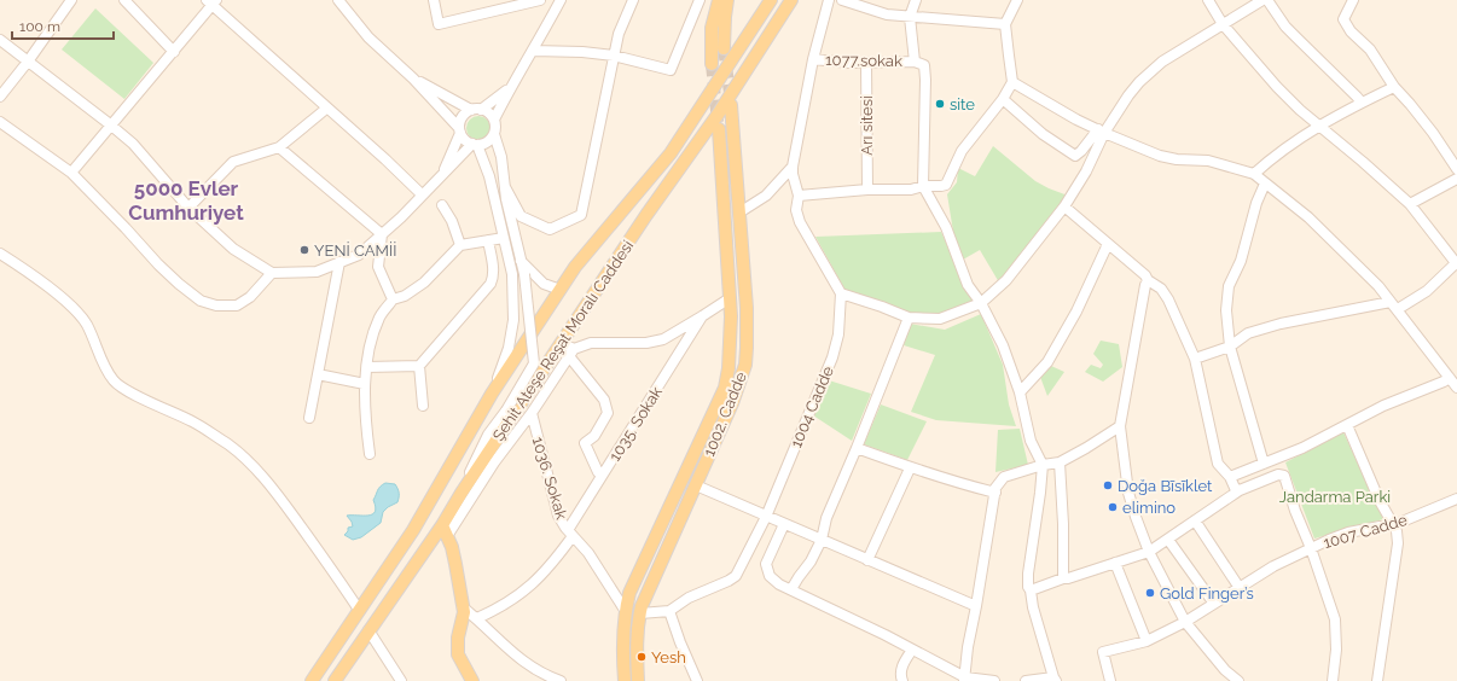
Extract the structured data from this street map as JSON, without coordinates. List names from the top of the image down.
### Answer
{
  "streets": {
    "main road": ["Şehit Ateşe Reşat Moralı Caddesi", "1002. Cadde"],
    "street": [
      "1077.sokak",
      "Arı sitesi",
      "1004 Cadde",
      "1035. Sokak",
      "1036. Sokak",
      "1007 Cadde"
    ]
  },
  "crossings": [
    ["1077.sokak", "Arı sitesi"],
    ["1002. Cadde", "1036. Sokak"],
    ["1035. Sokak", "1036. Sokak"]
  ],
  "districts": ["5000 Evler Cumhuriyet"],
  "parks": ["Jandarma Parki"],
  "places": [
    "site",
    "YENİ CAMİİ",
    "Doğa Bīsīklet",
    "elimino",
    "Gold Finger’s",
    "Yesh"
  ],
  "scale_bar": "100 m"
}
